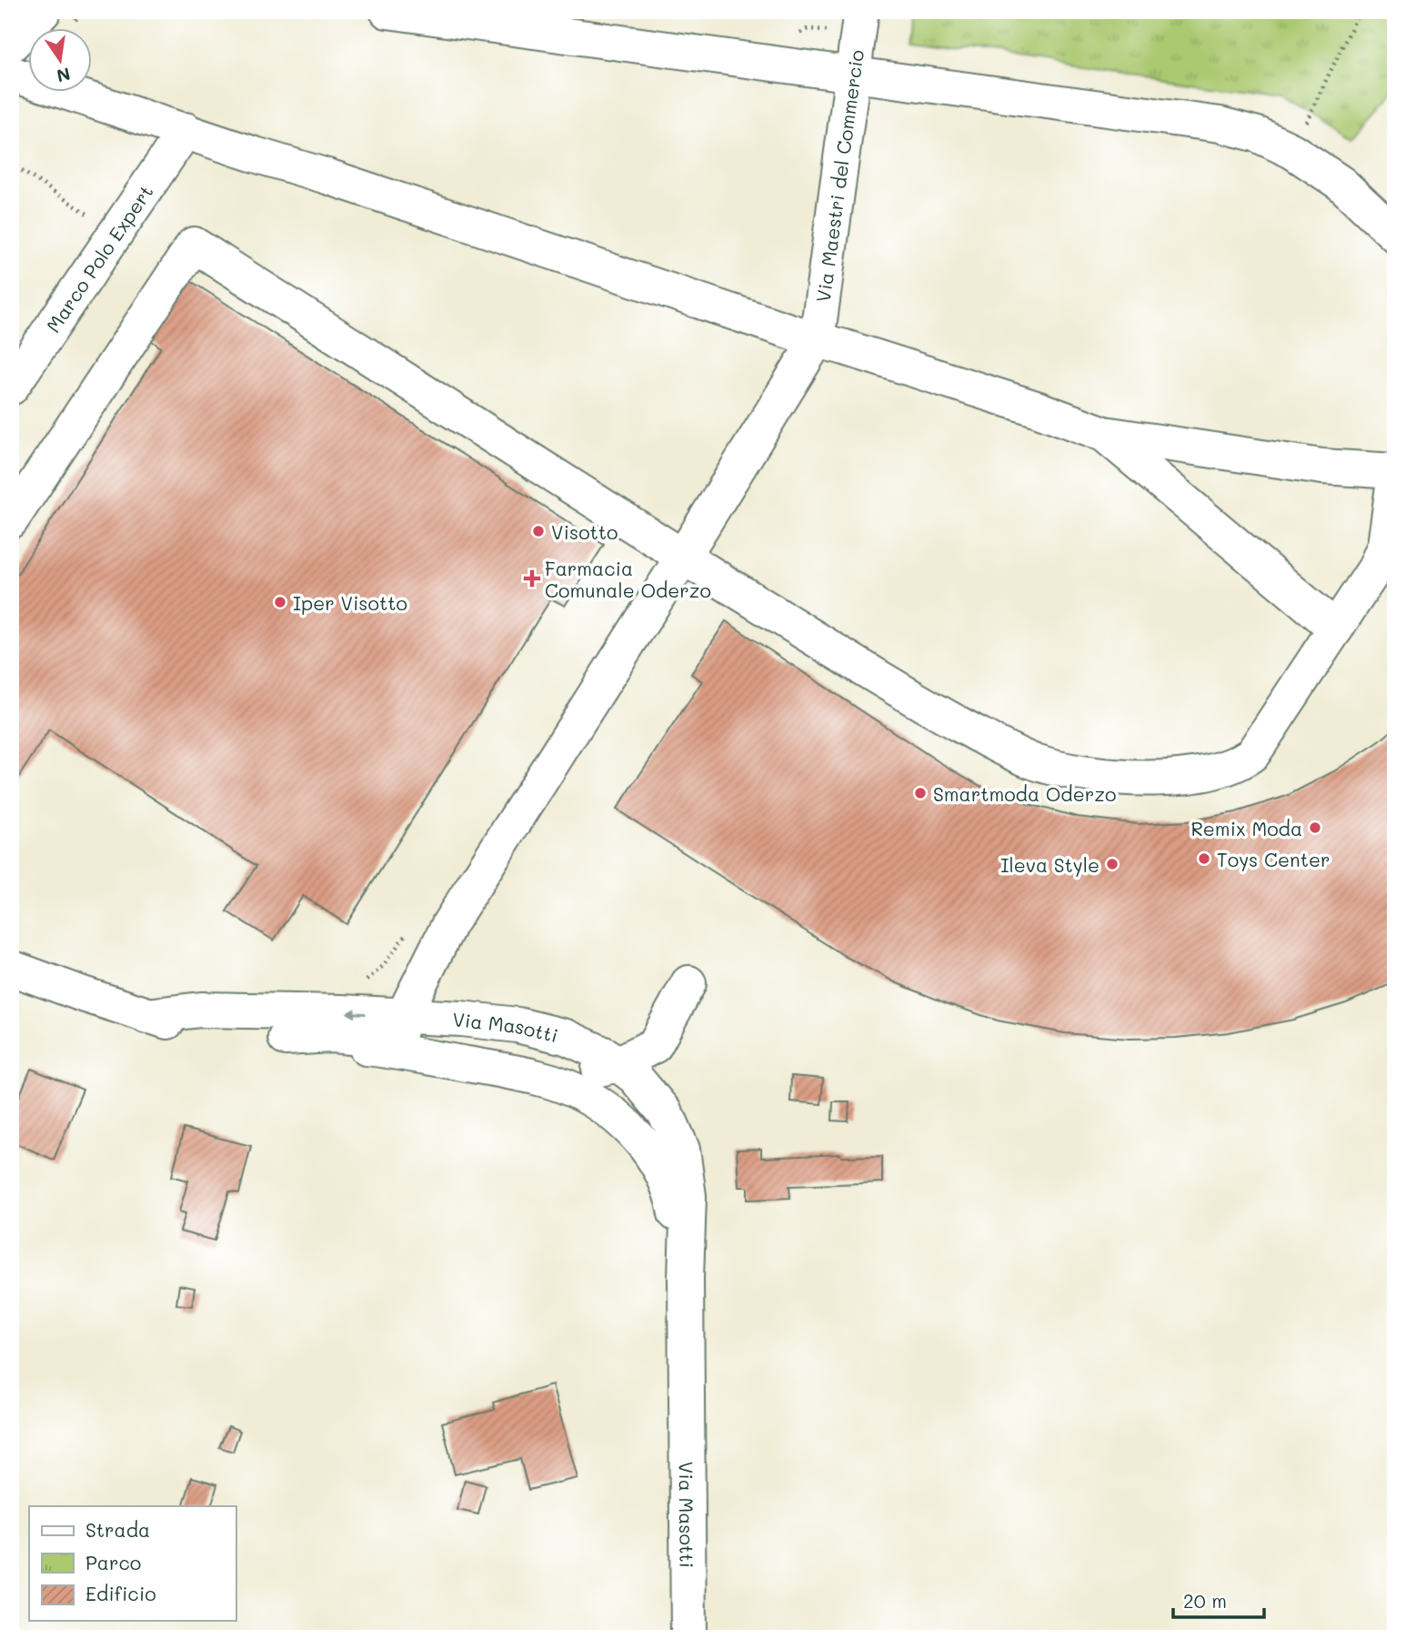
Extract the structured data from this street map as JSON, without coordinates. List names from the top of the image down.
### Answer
{
  "streets": {
    "street": ["Via Maestri del Commercio", "Marco Polo Expert", "Via Masotti"]
  },
  "places": {
    "other": [
      "Visotto",
      "Iper Visotto",
      "Smartmoda Oderzo",
      "Remix Moda",
      "Toys Center",
      "Ileva Style"
    ],
    "health": ["Farmacia Comunale Oderzo"]
  },
  "legend": ["Strada", "Parco", "Edificio"],
  "scale_bar": "20 m",
  "north": "bottom"
}
